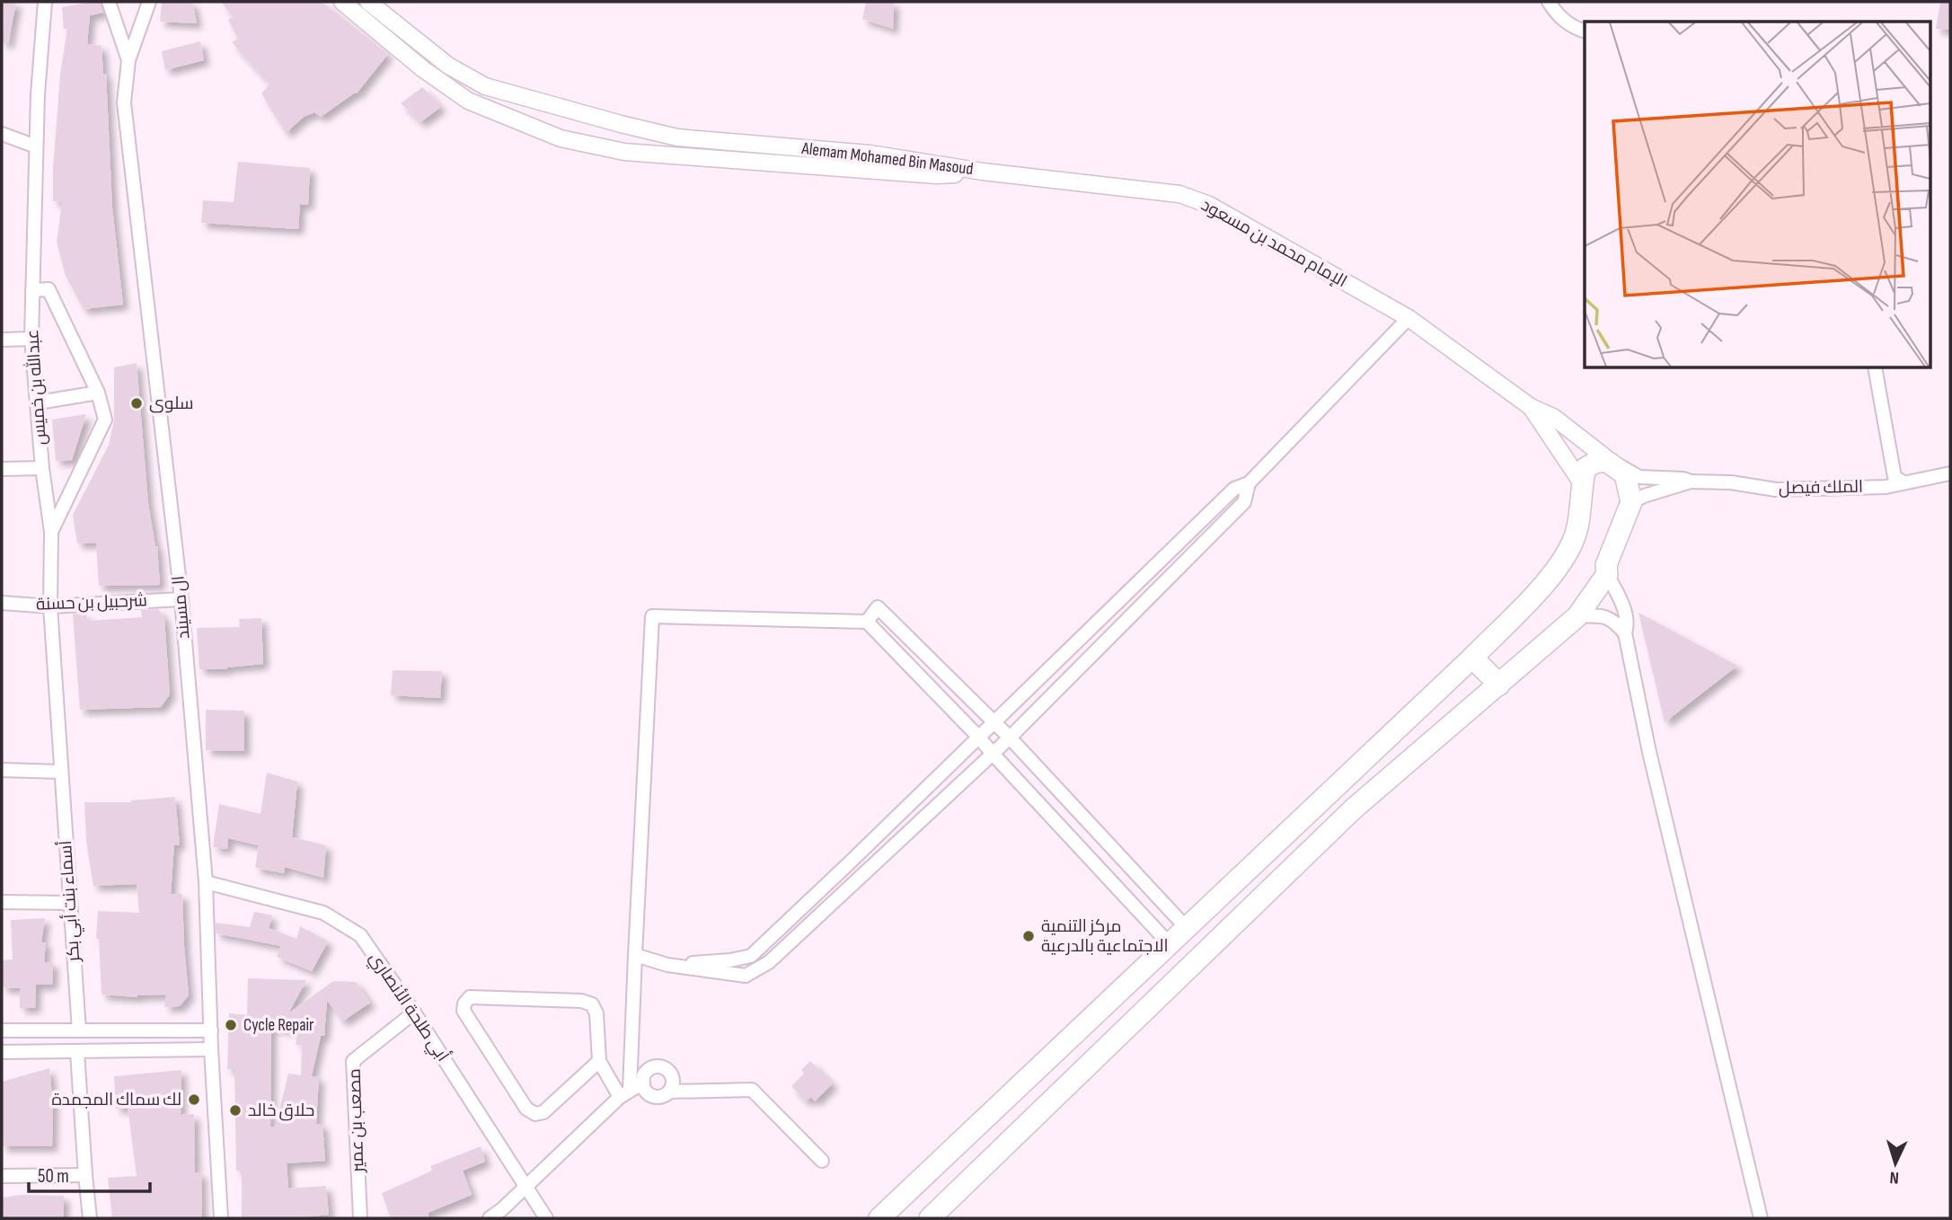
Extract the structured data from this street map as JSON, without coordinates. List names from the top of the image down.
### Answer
{
  "streets": {
    "street": [
      "Alemam Mohamed Bin Masoud",
      "الإمام محمد بن مسعود",
      "عبدالله بن خميس",
      "الملك فيصل",
      "شرحبيل بن حسنة",
      "ال مسيند",
      "أسماء بنت أبي بكر",
      "أبي طلحة الأنصاري",
      "مصعب بن عمير"
    ]
  },
  "crossings": [
    ["Alemam Mohamed Bin Masoud", "الإمام محمد بن مسعود"],
    ["عبدالله بن خميس", "شرحبيل بن حسنة"],
    ["عبدالله بن خميس", "أسماء بنت أبي بكر"],
    ["شرحبيل بن حسنة", "ال مسيند"],
    ["ال مسيند", "أبي طلحة الأنصاري"],
    ["أبي طلحة الأنصاري", "مصعب بن عمير"]
  ],
  "places": [
    "سلوى",
    "مركز التنمية الاجتماعية بالدرعية",
    "Cycle Repair",
    "لك سماك المجمدة",
    "حلاق خالد"
  ],
  "scale_bar": "50 m",
  "north": "bottom"
}
